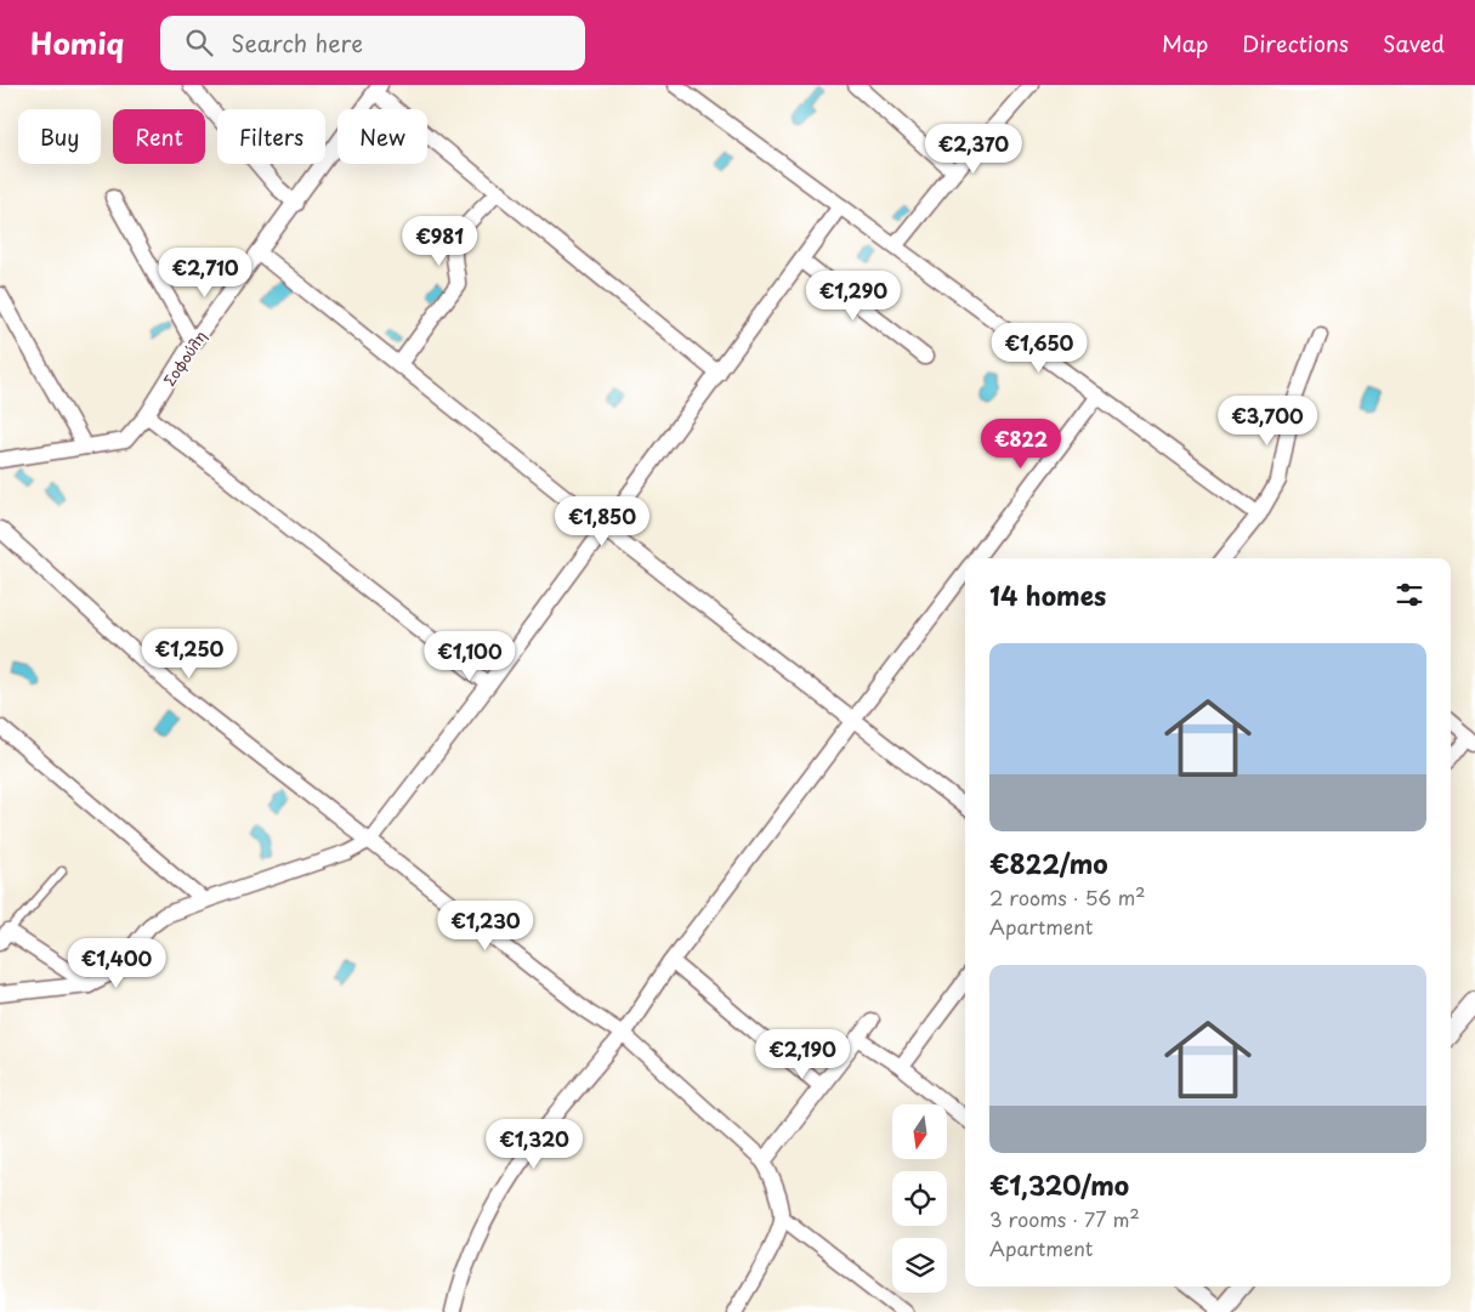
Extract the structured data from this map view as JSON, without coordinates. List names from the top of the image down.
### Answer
{
  "streets": {
    "street": ["Σοφούλη"]
  },
  "north": "bottom",
  "page": {
    "header": "Homiq",
    "search": "Search here",
    "nav": ["Map", "Directions", "Saved"],
    "chip": [
      "Buy",
      "Rent",
      "Filters",
      "New"
    ],
    "price": [
      "€2,370",
      "€981",
      "€2,710",
      "€1,290",
      "€1,650",
      "€3,700",
      "€822",
      "€1,850",
      "€1,250",
      "€1,100",
      "€1,230",
      "€1,400",
      "€2,190",
      "€1,320"
    ],
    "heading": "14 homes",
    "list": [
      {
        "name": "€822/mo",
        "note": "2 rooms · 56 m² · Apartment"
      },
      {
        "name": "€1,320/mo",
        "note": "3 rooms · 77 m² · Apartment"
      }
    ]
  }
}
